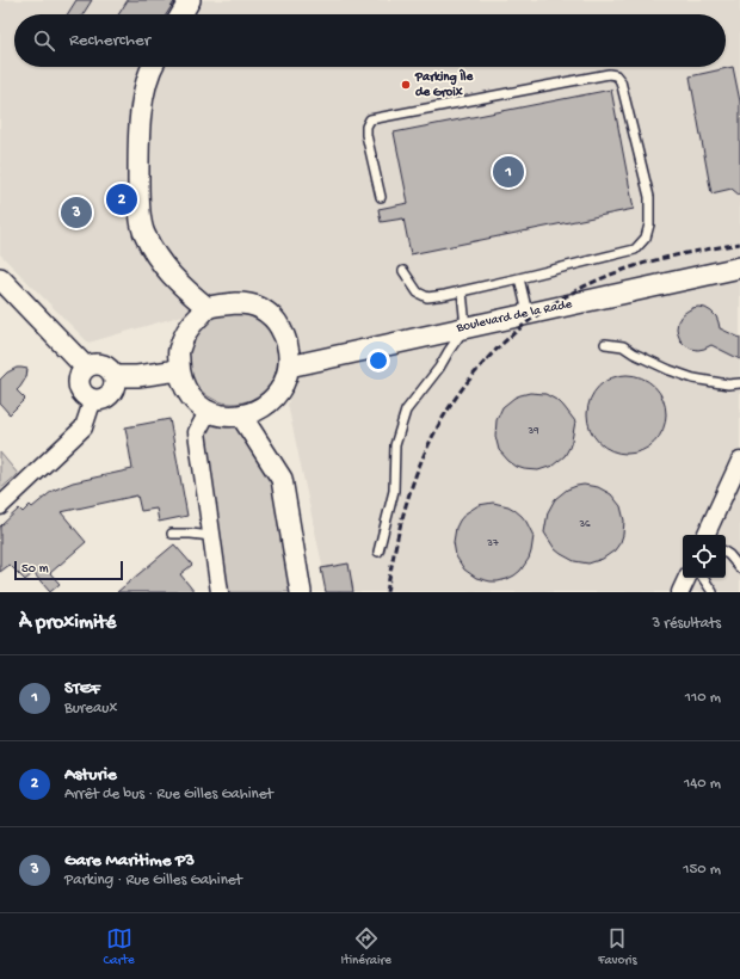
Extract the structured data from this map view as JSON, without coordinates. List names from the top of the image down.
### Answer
{
  "streets": {
    "street": ["Boulevard de la Rade"]
  },
  "places": ["Parking Île de Groix"],
  "house_numbers": ["39", "36", "37"],
  "scale_bar": "50 m",
  "page": {
    "search": "Rechercher",
    "pins": ["1", "2", "3"],
    "scale": "50 m",
    "heading": ["À proximité", "3 résultats"],
    "list": [
      {
        "mark": "1",
        "name": "STEF",
        "note": "Bureaux",
        "value": "110 m"
      },
      {
        "mark": "2",
        "name": "Asturie",
        "note": "Arrêt de bus · Rue Gilles Gahinet",
        "value": "140 m"
      },
      {
        "mark": "3",
        "name": "Gare Maritime P3",
        "note": "Parking · Rue Gilles Gahinet",
        "value": "150 m"
      }
    ],
    "nav": ["Carte", "Itinéraire", "Favoris"]
  }
}
